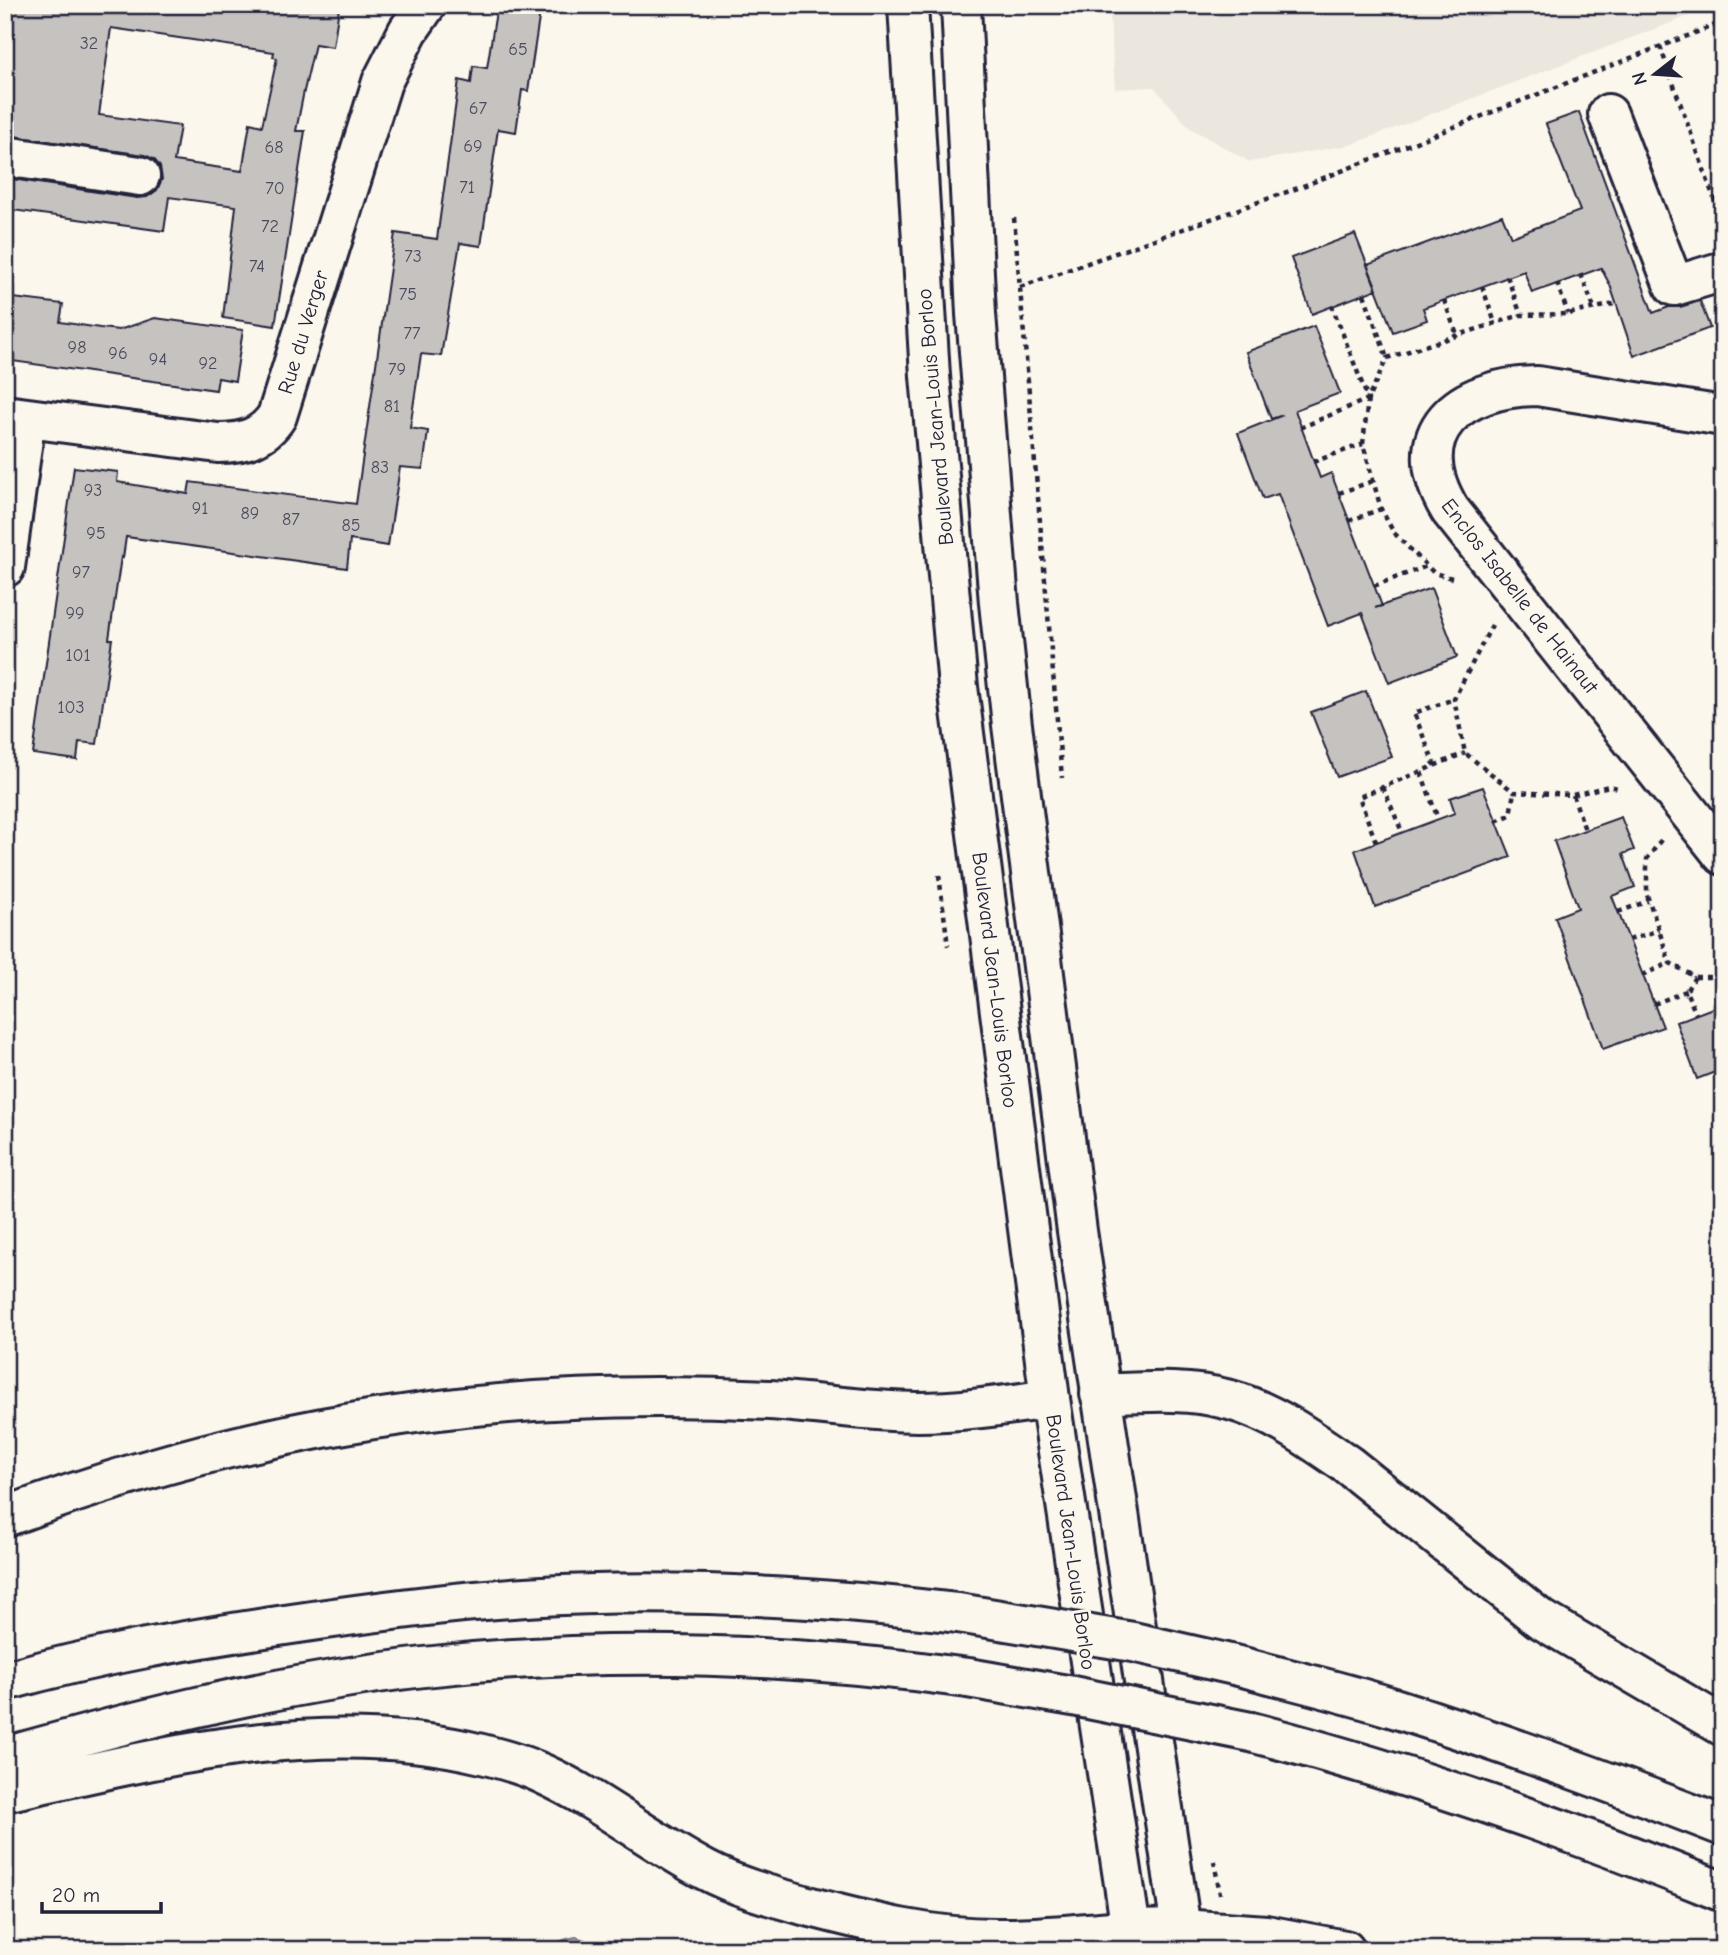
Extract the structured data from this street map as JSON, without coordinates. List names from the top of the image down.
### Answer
{
  "streets": {
    "main road": ["Rue du Verger", "Boulevard Jean-Louis Borloo", "Enclos Isabelle de Hainaut"]
  },
  "house_numbers": [
    "32",
    "65",
    "67",
    "69",
    "68",
    "71",
    "70",
    "72",
    "73",
    "74",
    "75",
    "77",
    "98",
    "96",
    "94",
    "92",
    "79",
    "81",
    "83",
    "93",
    "91",
    "89",
    "87",
    "85",
    "95",
    "97",
    "99",
    "101",
    "103"
  ],
  "scale_bar": "20 m",
  "north": "left"
}
